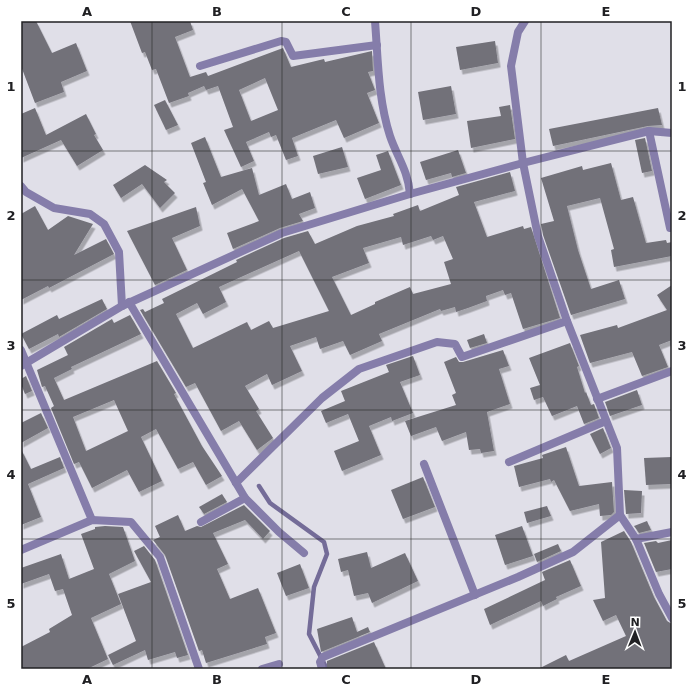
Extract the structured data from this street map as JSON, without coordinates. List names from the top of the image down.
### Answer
{
  "north": "top",
  "grid": {
    "columns": [
      "A",
      "B",
      "C",
      "D",
      "E"
    ],
    "rows": [
      "1",
      "2",
      "3",
      "4",
      "5"
    ]
  }
}
